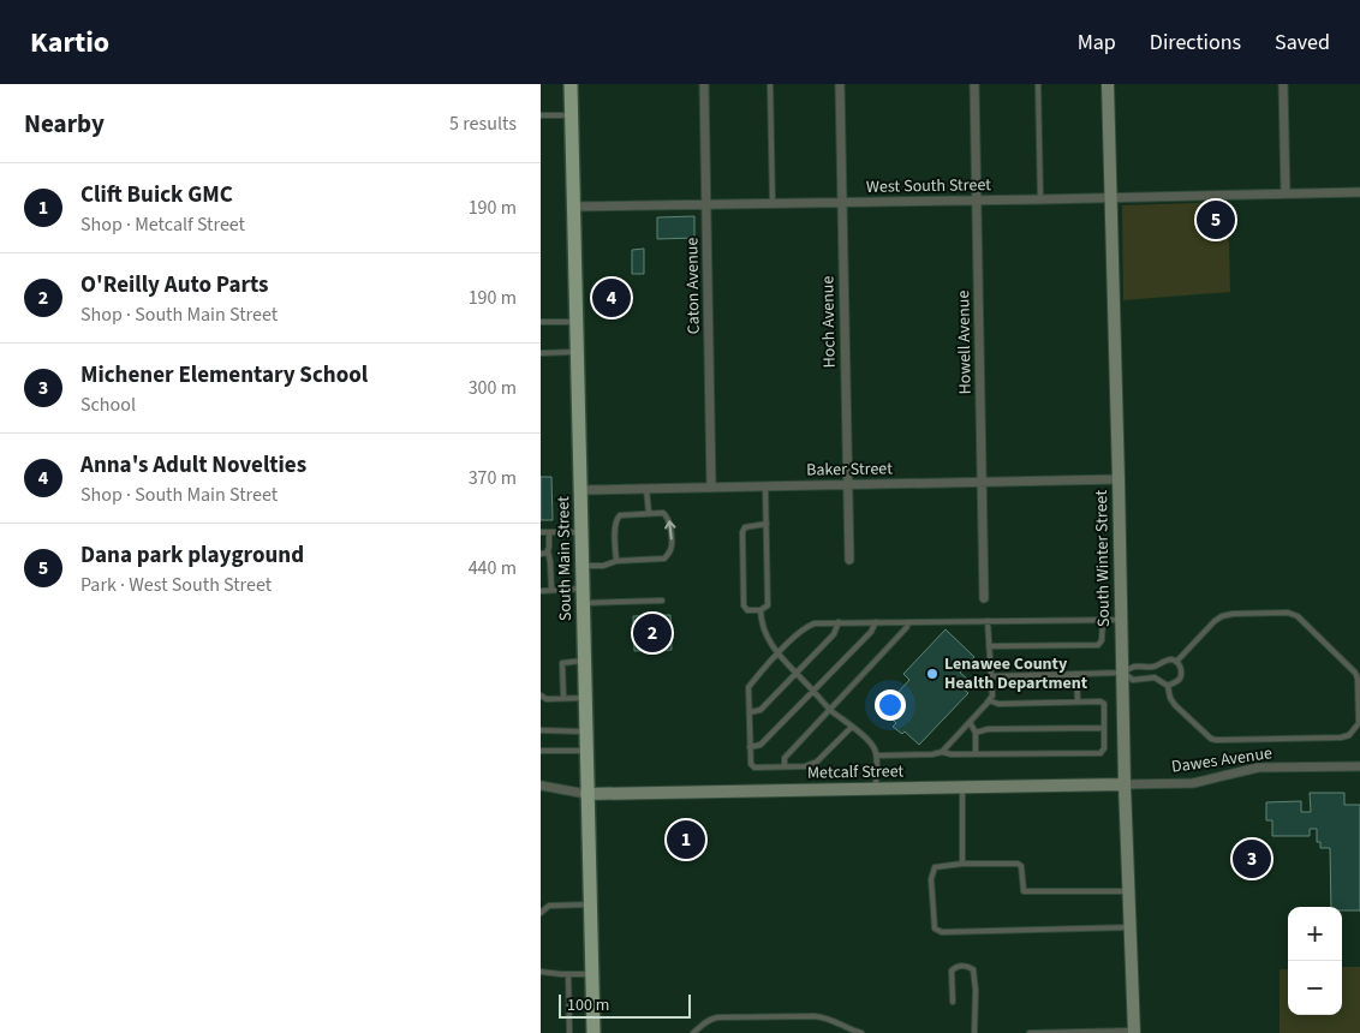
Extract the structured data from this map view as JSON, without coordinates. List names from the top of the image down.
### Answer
{
  "streets": {
    "main road": ["South Main Street"],
    "street": [
      "West South Street",
      "Caton Avenue",
      "Hoch Avenue",
      "Howell Avenue",
      "Baker Street",
      "South Winter Street",
      "Dawes Avenue",
      "Metcalf Street"
    ]
  },
  "crossings": [
    ["West South Street", "Caton Avenue"],
    ["West South Street", "Hoch Avenue"],
    ["West South Street", "Howell Avenue"],
    ["West South Street", "South Main Street"],
    ["West South Street", "South Winter Street"],
    ["Caton Avenue", "Baker Street"],
    ["Hoch Avenue", "Baker Street"],
    ["Howell Avenue", "Baker Street"],
    ["Baker Street", "South Main Street"],
    ["Baker Street", "South Winter Street"],
    ["South Main Street", "Metcalf Street"],
    ["South Winter Street", "Dawes Avenue"],
    ["South Winter Street", "Metcalf Street"],
    ["Dawes Avenue", "Metcalf Street"]
  ],
  "places": ["Lenawee County Health Department"],
  "scale_bar": "100 m",
  "page": {
    "header": "Kartio",
    "nav": ["Map", "Directions", "Saved"],
    "heading": ["Nearby", "5 results"],
    "list": [
      {
        "mark": "1",
        "name": "Clift Buick GMC",
        "note": "Shop · Metcalf Street",
        "value": "190 m"
      },
      {
        "mark": "2",
        "name": "O'Reilly Auto Parts",
        "note": "Shop · South Main Street",
        "value": "190 m"
      },
      {
        "mark": "3",
        "name": "Michener Elementary School",
        "note": "School",
        "value": "300 m"
      },
      {
        "mark": "4",
        "name": "Anna's Adult Novelties",
        "note": "Shop · South Main Street",
        "value": "370 m"
      },
      {
        "mark": "5",
        "name": "Dana park playground",
        "note": "Park · West South Street",
        "value": "440 m"
      }
    ],
    "pins": [
      "5",
      "4",
      "2",
      "1",
      "3"
    ],
    "map_buttons": ["+", "−"],
    "scale": "100 m"
  }
}
